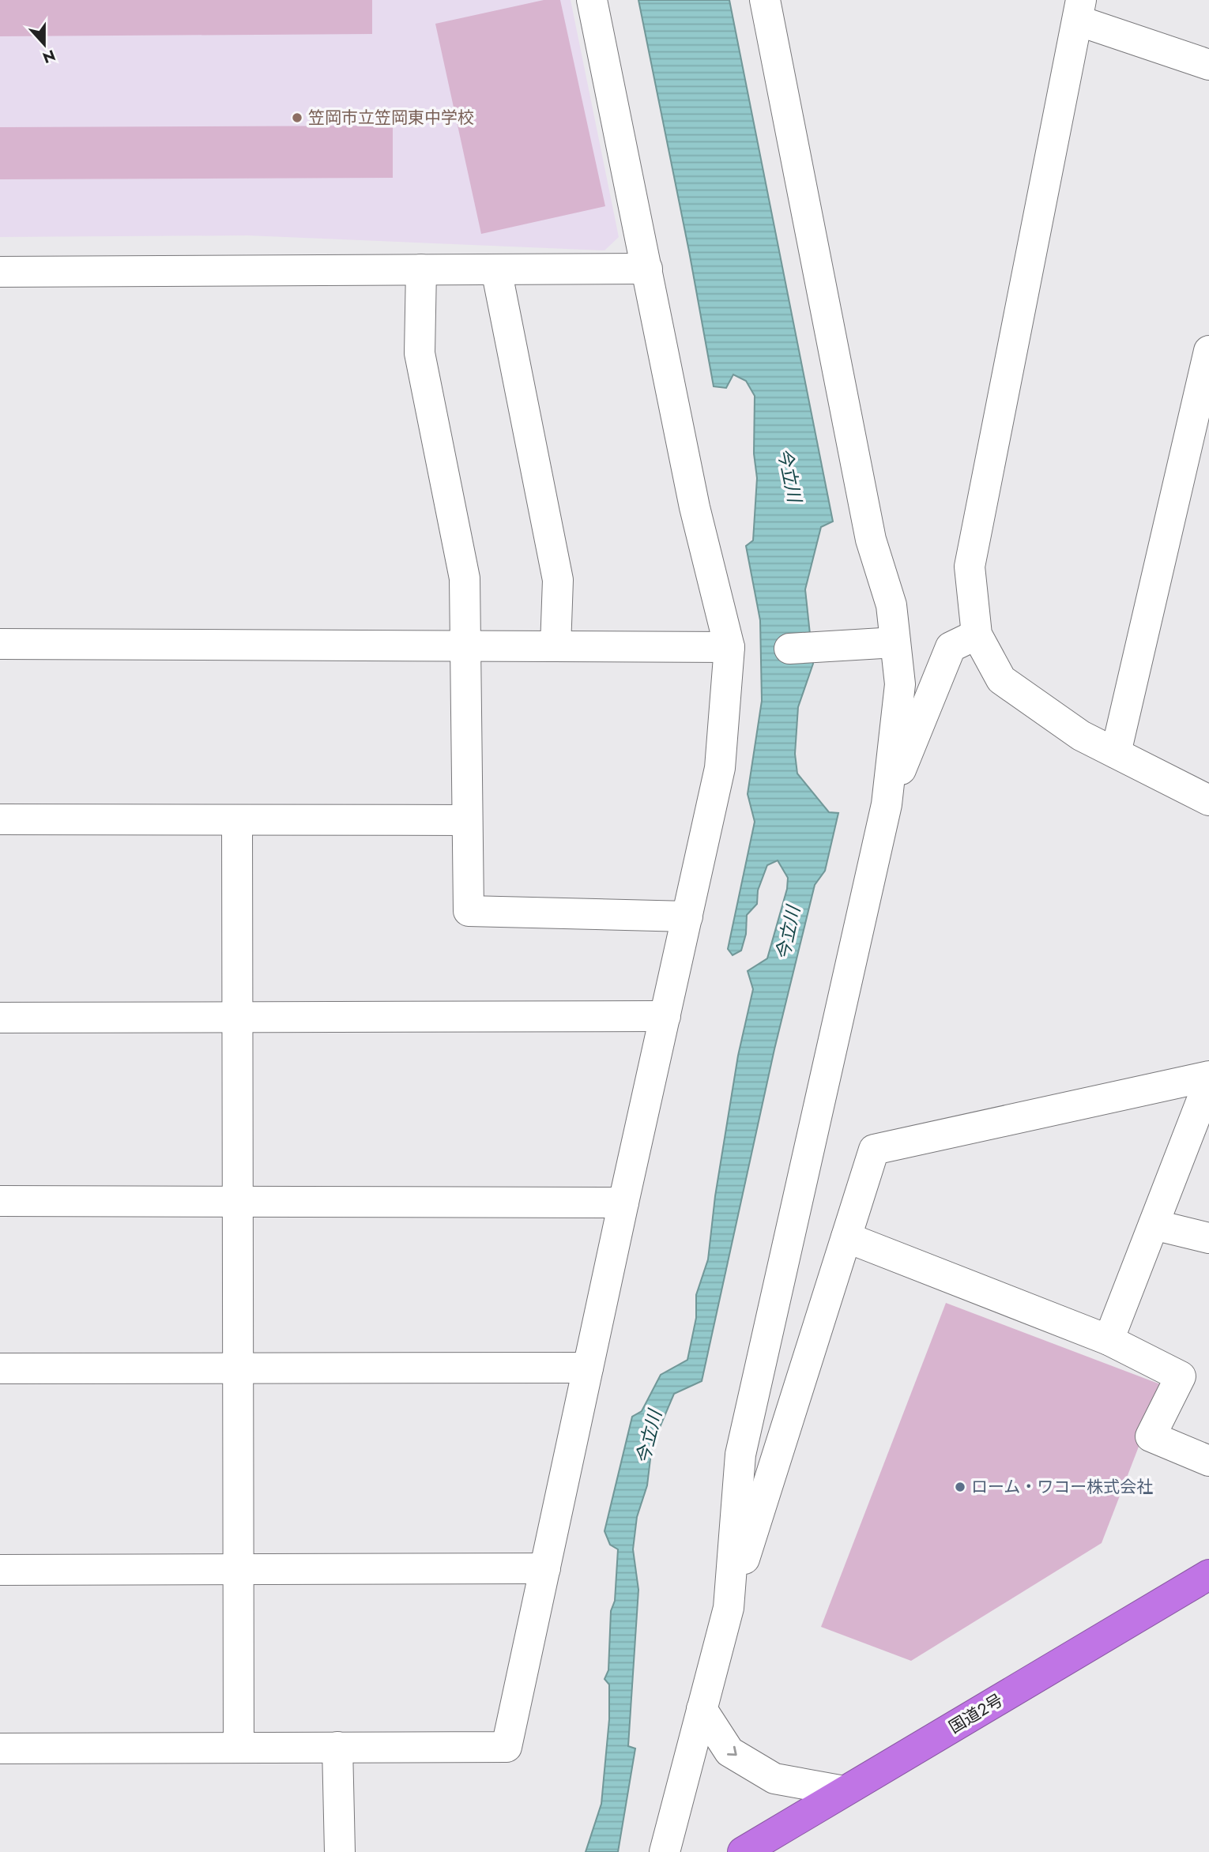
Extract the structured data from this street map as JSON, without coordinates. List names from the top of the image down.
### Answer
{
  "streets": {
    "highway": ["国道2号"]
  },
  "water": ["今立川"],
  "places": ["笠岡市立笠岡東中学校", "ローム・ワコー株式会社"],
  "north": "bottom"
}
